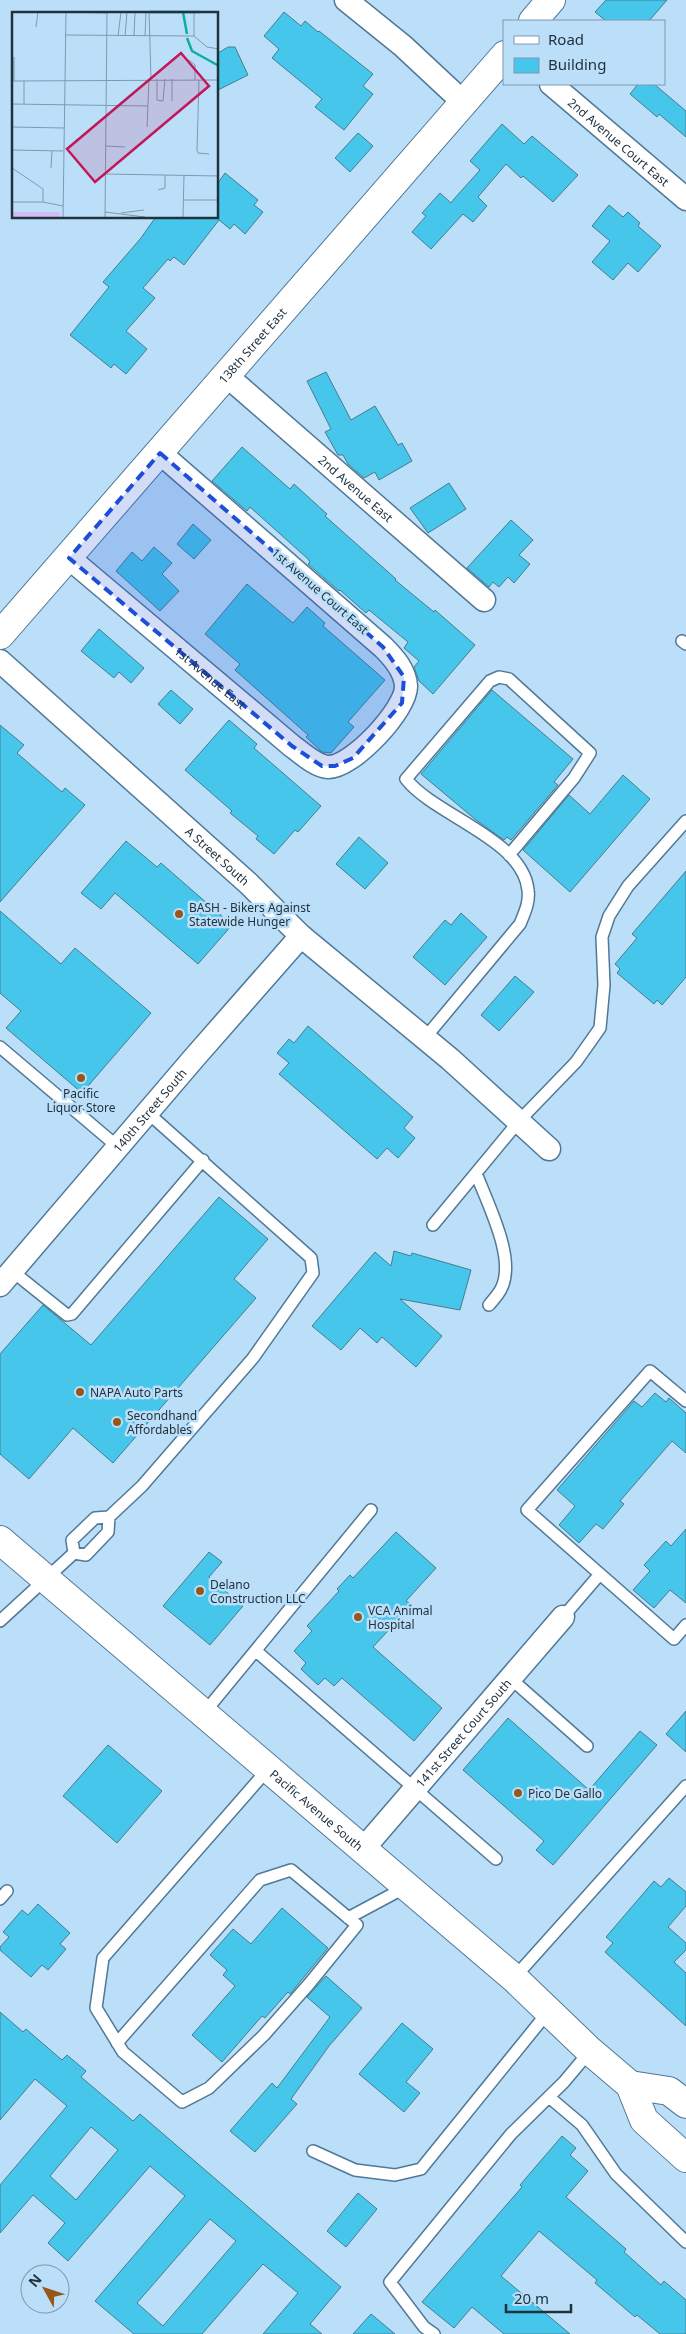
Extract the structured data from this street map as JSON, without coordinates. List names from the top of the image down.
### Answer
{
  "streets": {
    "main road": ["138th Street East", "Pacific Avenue South"],
    "street": [
      "2nd Avenue Court East",
      "2nd Avenue East",
      "1st Avenue Court East",
      "1st Avenue East",
      "A Street South",
      "140th Street South",
      "141st Street Court South"
    ]
  },
  "crossings": [
    ["138th Street East", "2nd Avenue East"],
    ["138th Street East", "1st Avenue Court East"],
    ["138th Street East", "1st Avenue East"],
    ["1st Avenue Court East", "1st Avenue East"],
    ["A Street South", "140th Street South"],
    ["141st Street Court South", "Pacific Avenue South"]
  ],
  "places": [
    "BASH - Bikers Against Statewide Hunger",
    "Pacific Liquor Store",
    "NAPA Auto Parts",
    "Secondhand Affordables",
    "Delano Construction LLC",
    "VCA Animal Hospital",
    "Pico De Gallo"
  ],
  "legend": ["Road", "Building"],
  "scale_bar": "20 m",
  "north": "top left"
}
